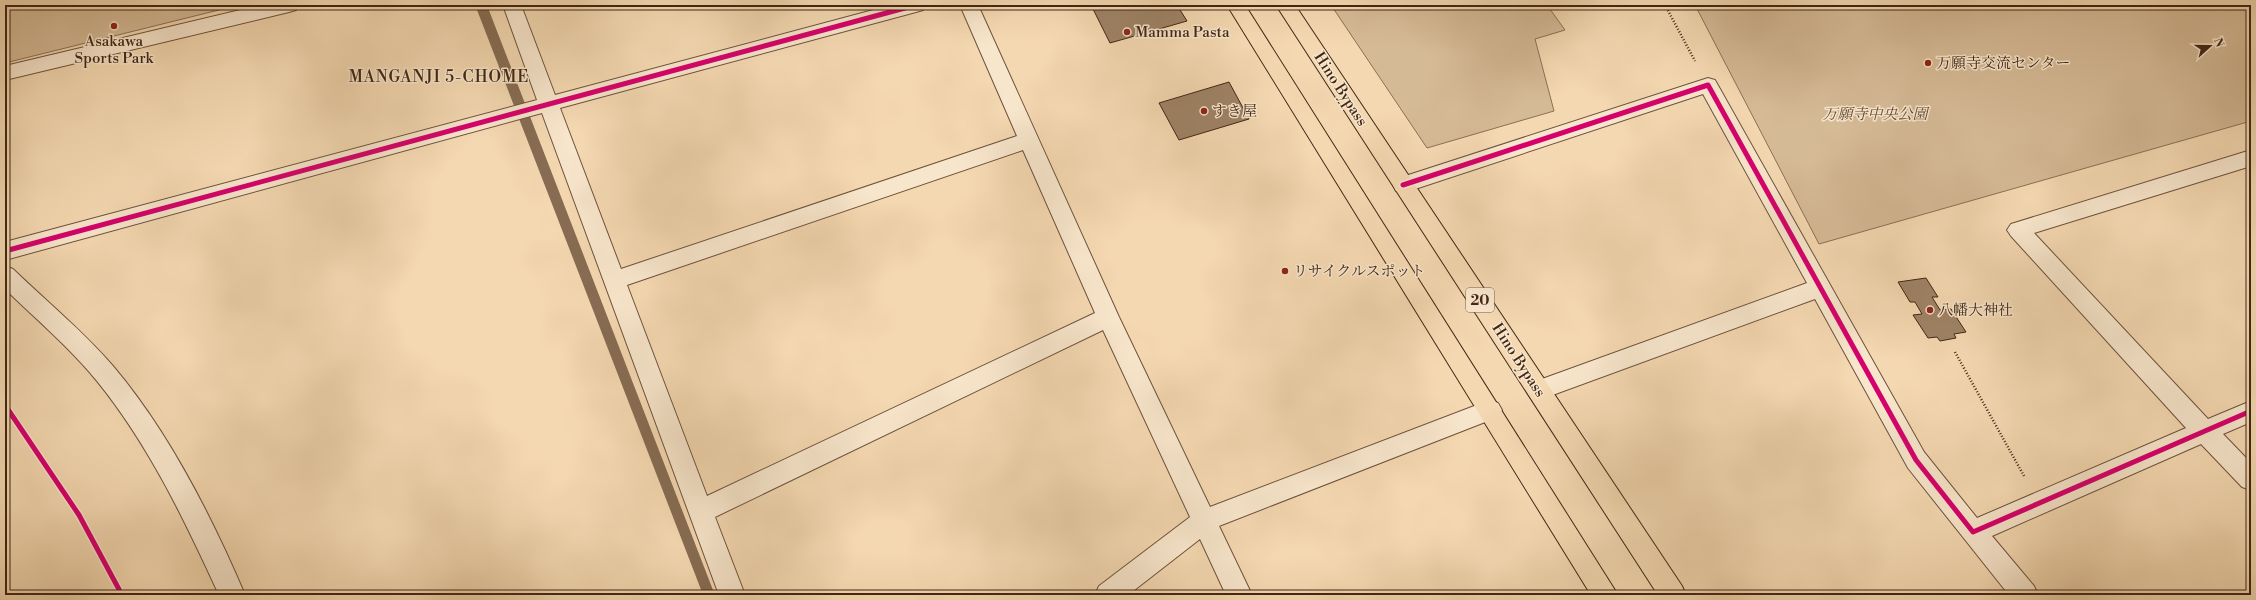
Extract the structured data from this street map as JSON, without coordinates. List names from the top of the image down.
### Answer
{
  "streets": {
    "highway": ["Hino Bypass", "20"]
  },
  "districts": ["MANGANJI 5-CHOME"],
  "parks": ["万願寺中央公園"],
  "places": [
    "Asakawa Sports Park",
    "Mamma Pasta",
    "万願寺交流センター",
    "すき屋",
    "リサイクルスポット",
    "八幡大神社"
  ],
  "north": "right"
}
